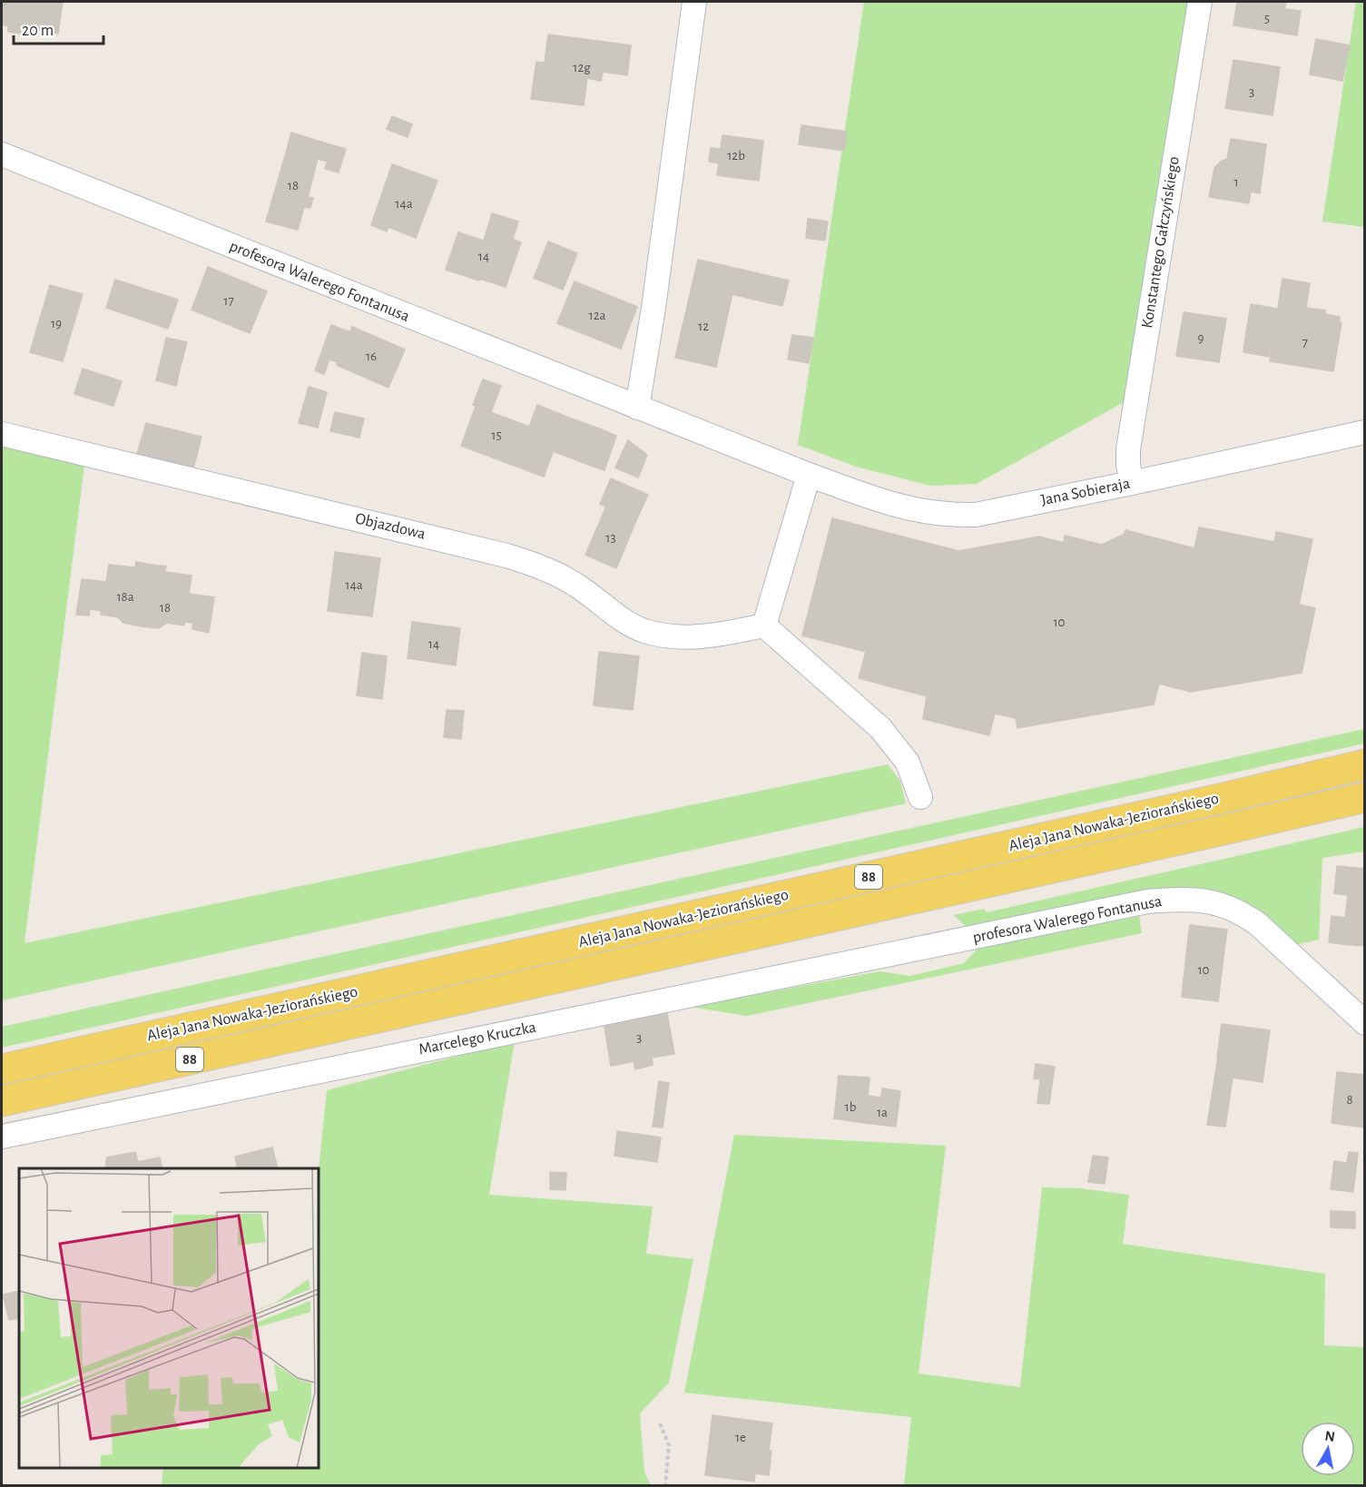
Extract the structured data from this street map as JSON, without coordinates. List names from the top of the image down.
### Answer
{
  "streets": {
    "main road": ["Aleja Jana Nowaka-Jeziorańskiego", "88"],
    "street": [
      "Konstantego Gałczyńskiego",
      "profesora Walerego Fontanusa",
      "Jana Sobieraja",
      "Objazdowa",
      "Marcelego Kruczka"
    ]
  },
  "crossings": [
    ["Konstantego Gałczyńskiego", "Jana Sobieraja"],
    ["profesora Walerego Fontanusa", "Jana Sobieraja"],
    ["profesora Walerego Fontanusa", "Marcelego Kruczka"]
  ],
  "house_numbers": [
    "5",
    "12g",
    "3",
    "12b",
    "1",
    "18",
    "14a",
    "14",
    "17",
    "12a",
    "19",
    "12",
    "9",
    "7",
    "16",
    "15",
    "13",
    "14a",
    "18a",
    "18",
    "10",
    "14",
    "10",
    "3",
    "8",
    "1b",
    "1a",
    "1e"
  ],
  "scale_bar": "20 m",
  "north": "top"
}
